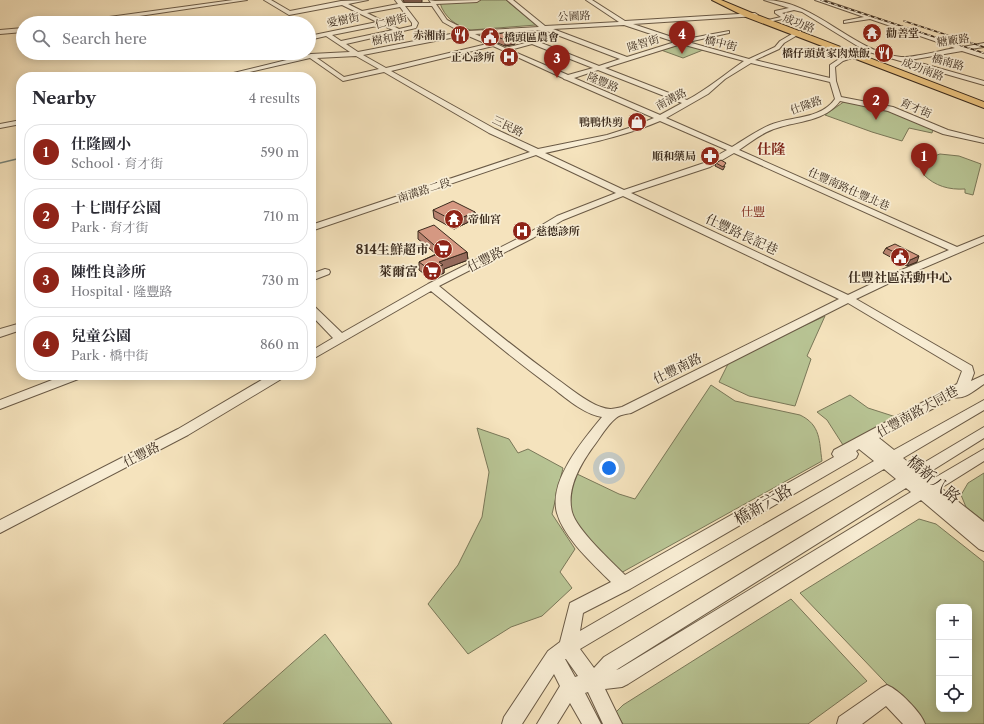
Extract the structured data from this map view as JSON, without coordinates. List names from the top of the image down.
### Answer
{
  "streets": {
    "main road": ["成功路", "成功南路"],
    "street": [
      "公園路",
      "愛樹街",
      "仁樹街",
      "樹和路",
      "糖廠路",
      "隆智街",
      "橋中街",
      "橋南路",
      "隆豐路",
      "南溝路",
      "仕隆路",
      "育才街",
      "三民路",
      "仕豐南路仕豐北巷",
      "南溝路二段",
      "仕豐路長記巷",
      "仕豐路",
      "仕豐南路",
      "仕豐南路大同巷",
      "橋新八路",
      "橋新六路"
    ]
  },
  "crossings": [
    ["公園路", "成功路"],
    ["公園路", "樹和路"],
    ["公園路", "橋中街"],
    ["公園路", "隆豐路"],
    ["愛樹街", "三民路"],
    ["仁樹街", "三民路"],
    ["成功路", "成功南路"],
    ["成功路", "南溝路"],
    ["成功路", "仕隆路"],
    ["樹和路", "隆豐路"],
    ["樹和路", "三民路"],
    ["糖廠路", "橋南路"],
    ["隆智街", "橋中街"],
    ["隆智街", "隆豐路"],
    ["橋中街", "南溝路"],
    ["橋中街", "仕隆路"],
    ["橋南路", "仕隆路"],
    ["成功南路", "仕隆路"],
    ["隆豐路", "南溝路"],
    ["隆豐路", "仕隆路"],
    ["隆豐路", "仕豐南路仕豐北巷"],
    ["隆豐路", "仕豐路"],
    ["南溝路", "三民路"],
    ["南溝路", "南溝路二段"],
    ["仕隆路", "育才街"],
    ["仕隆路", "仕豐南路仕豐北巷"],
    ["仕隆路", "仕豐路"],
    ["三民路", "南溝路二段"],
    ["三民路", "仕豐路長記巷"],
    ["三民路", "仕豐路"],
    ["仕豐南路仕豐北巷", "仕豐路"],
    ["仕豐南路仕豐北巷", "仕豐南路"],
    ["仕豐路長記巷", "仕豐路"],
    ["仕豐路長記巷", "仕豐南路"],
    ["仕豐路長記巷", "仕豐南路大同巷"],
    ["仕豐南路大同巷", "橋新八路"],
    ["仕豐南路大同巷", "橋新六路"],
    ["橋新八路", "橋新六路"]
  ],
  "districts": ["仕隆", "仕豐"],
  "places": {
    "temple": ["勸善堂", "帝仙宮"],
    "restaurant": ["赤湘南", "橋仔頭黃家肉燥飯"],
    "public building": ["橋頭區農會", "仕豐社區活動中心"],
    "hospital": ["正心診所", "慈德診所"],
    "shop": ["鴨鴨快剪"],
    "pharmacy": ["順和藥局"],
    "supermarket": ["814生鮮超市", "萊爾富"]
  },
  "page": {
    "search": "Search here",
    "pins": [
      "4",
      "3",
      "2",
      "1"
    ],
    "heading": ["Nearby", "4 results"],
    "list": [
      {
        "mark": "1",
        "name": "仕隆國小",
        "note": "School · 育才街",
        "value": "590 m"
      },
      {
        "mark": "2",
        "name": "十七間仔公園",
        "note": "Park · 育才街",
        "value": "710 m"
      },
      {
        "mark": "3",
        "name": "陳性良診所",
        "note": "Hospital · 隆豐路",
        "value": "730 m"
      },
      {
        "mark": "4",
        "name": "兒童公園",
        "note": "Park · 橋中街",
        "value": "860 m"
      }
    ],
    "map_buttons": ["+", "−"]
  }
}
